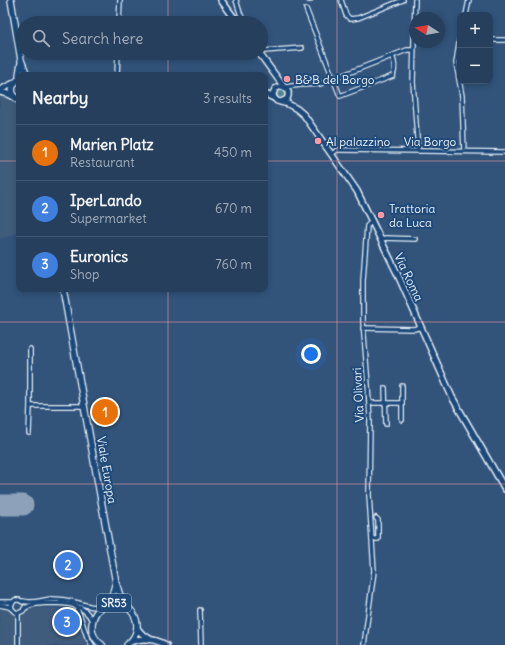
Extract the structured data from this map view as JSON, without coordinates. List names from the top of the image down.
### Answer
{
  "streets": {
    "main road": ["Via Roma", "Viale Europa", "SR53"],
    "street": ["Via Borgo", "Via Olivari"]
  },
  "crossings": [
    ["Via Borgo", "Via Roma"],
    ["Via Roma", "Via Olivari"],
    ["Viale Europa", "SR53"]
  ],
  "places": ["B&B del Borgo", "Al palazzino", "Trattoria da Luca"],
  "north": "left",
  "page": {
    "map_buttons": ["+", "−"],
    "search": "Search here",
    "heading": ["Nearby", "3 results"],
    "list": [
      {
        "mark": "1",
        "name": "Marien Platz",
        "note": "Restaurant",
        "value": "450 m"
      },
      {
        "mark": "2",
        "name": "IperLando",
        "note": "Supermarket",
        "value": "670 m"
      },
      {
        "mark": "3",
        "name": "Euronics",
        "note": "Shop",
        "value": "760 m"
      }
    ],
    "pins": ["1", "2", "3"]
  }
}
